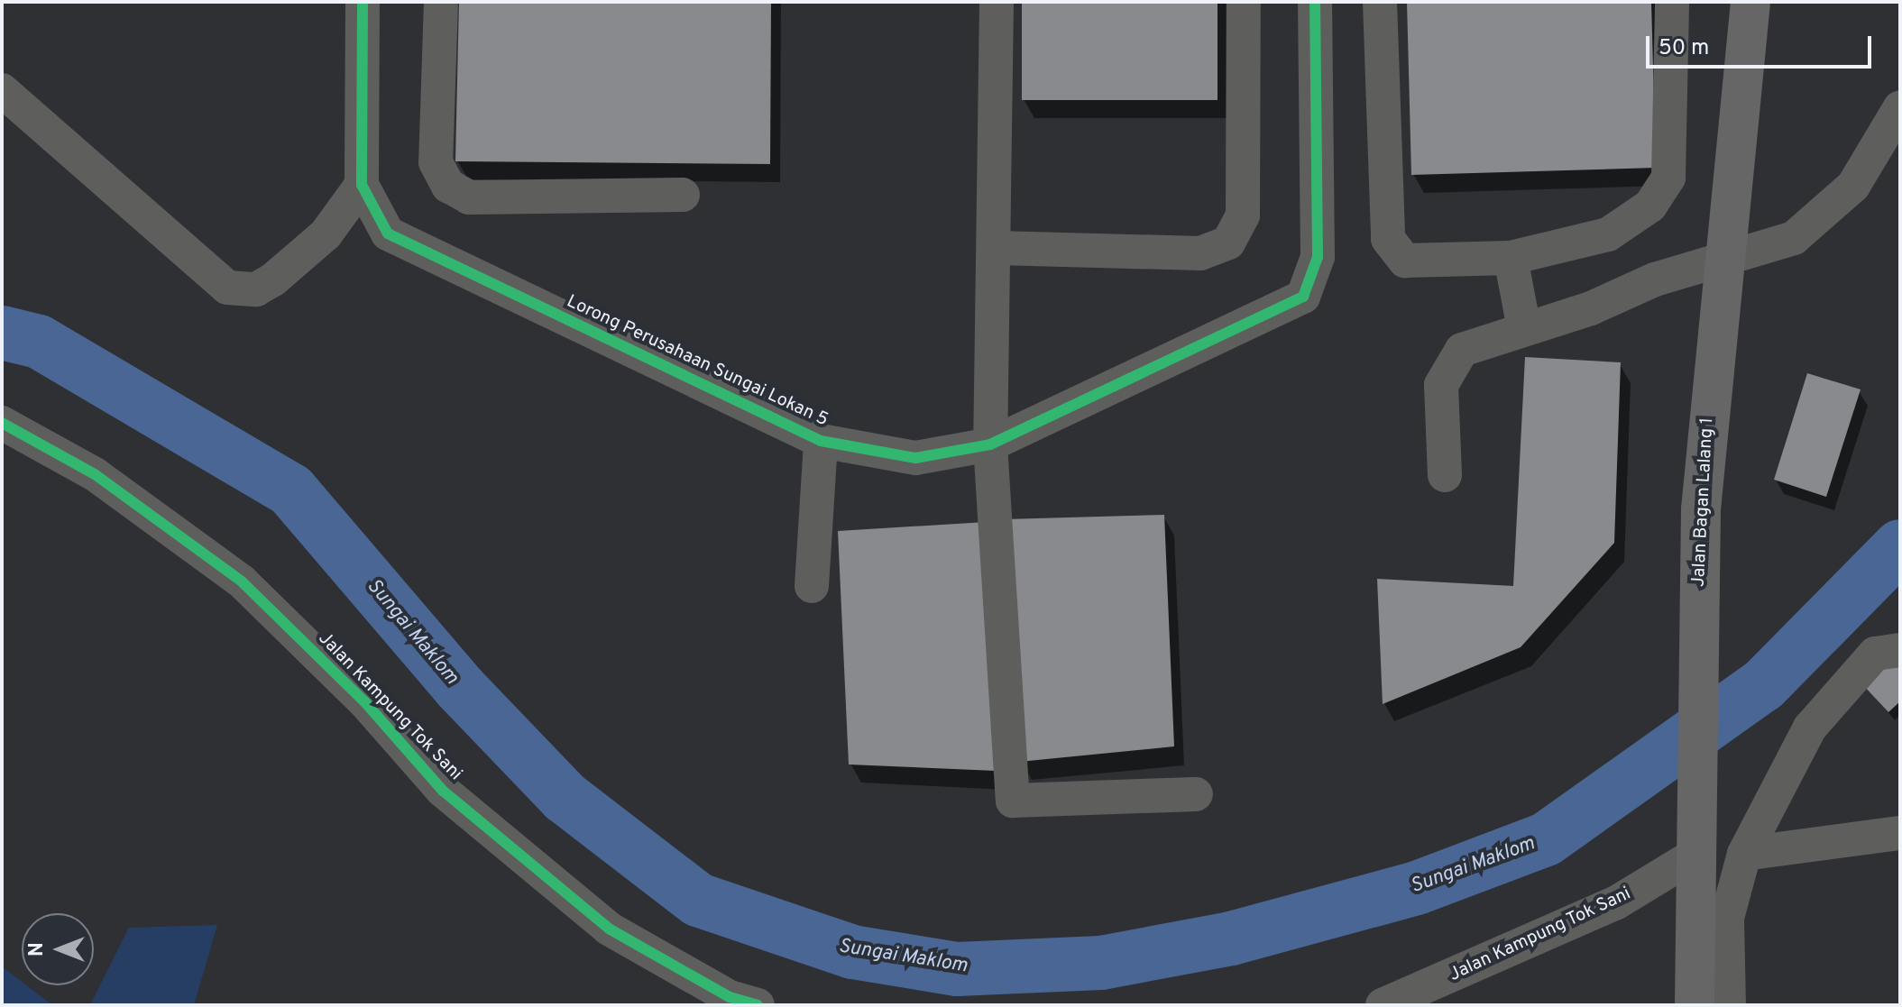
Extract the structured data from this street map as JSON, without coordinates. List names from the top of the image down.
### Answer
{
  "streets": {
    "main road": ["Jalan Bagan Lalang 1"],
    "street": ["Lorong Perusahaan Sungai Lokan 5", "Jalan Kampung Tok Sani"]
  },
  "crossings": [
    ["Jalan Bagan Lalang 1", "Jalan Kampung Tok Sani"]
  ],
  "water": ["Sungai Maklom"],
  "scale_bar": "50 m",
  "north": "left"
}
